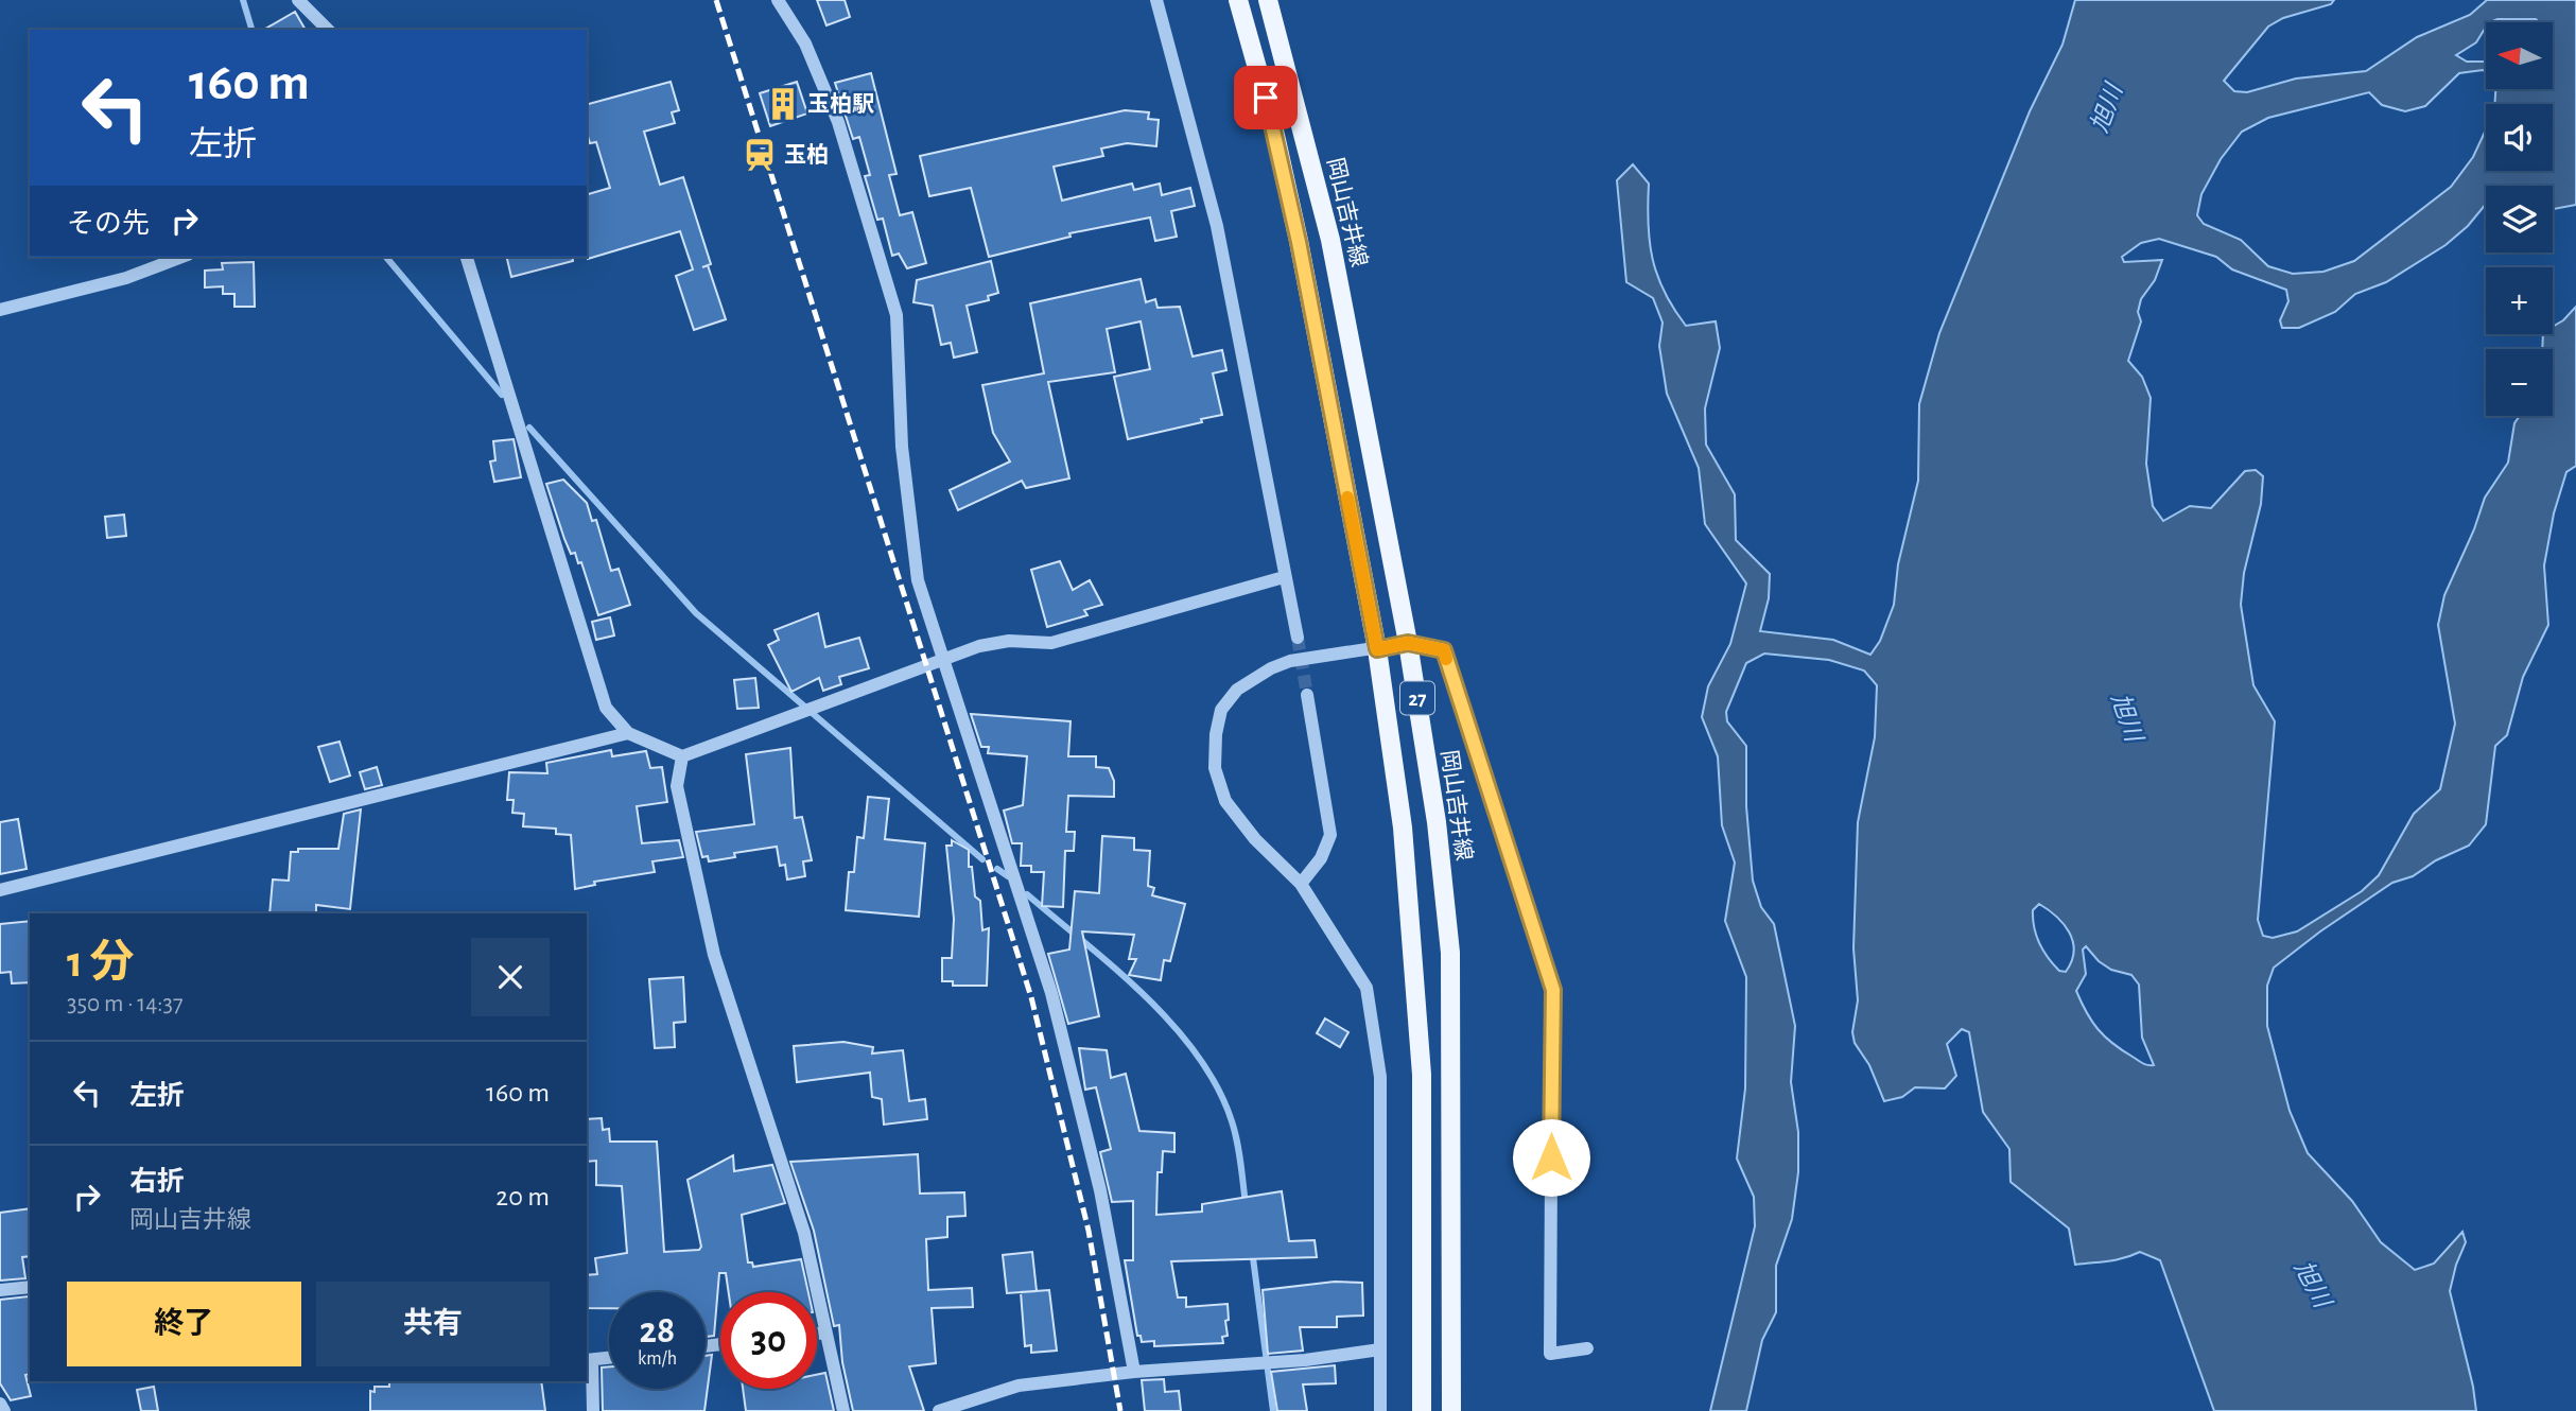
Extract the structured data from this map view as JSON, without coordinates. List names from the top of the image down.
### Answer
{
  "streets": {
    "main road": ["岡山吉井線", "27"]
  },
  "water": ["旭川"],
  "places": {
    "building": ["玉柏駅"],
    "station": ["玉柏"]
  },
  "north": "left",
  "page": {
    "map_buttons": ["+", "−"],
    "turn": ["160 m", "左折"],
    "then": "その先",
    "heading": ["1 分", "350 m · 14:37"],
    "list": [
      {
        "name": "左折",
        "value": "160 m"
      },
      {
        "name": "右折",
        "note": "岡山吉井線",
        "value": "20 m"
      }
    ],
    "buttons": ["終了", "共有"],
    "speed": "28 km/h",
    "limit": "30"
  }
}
